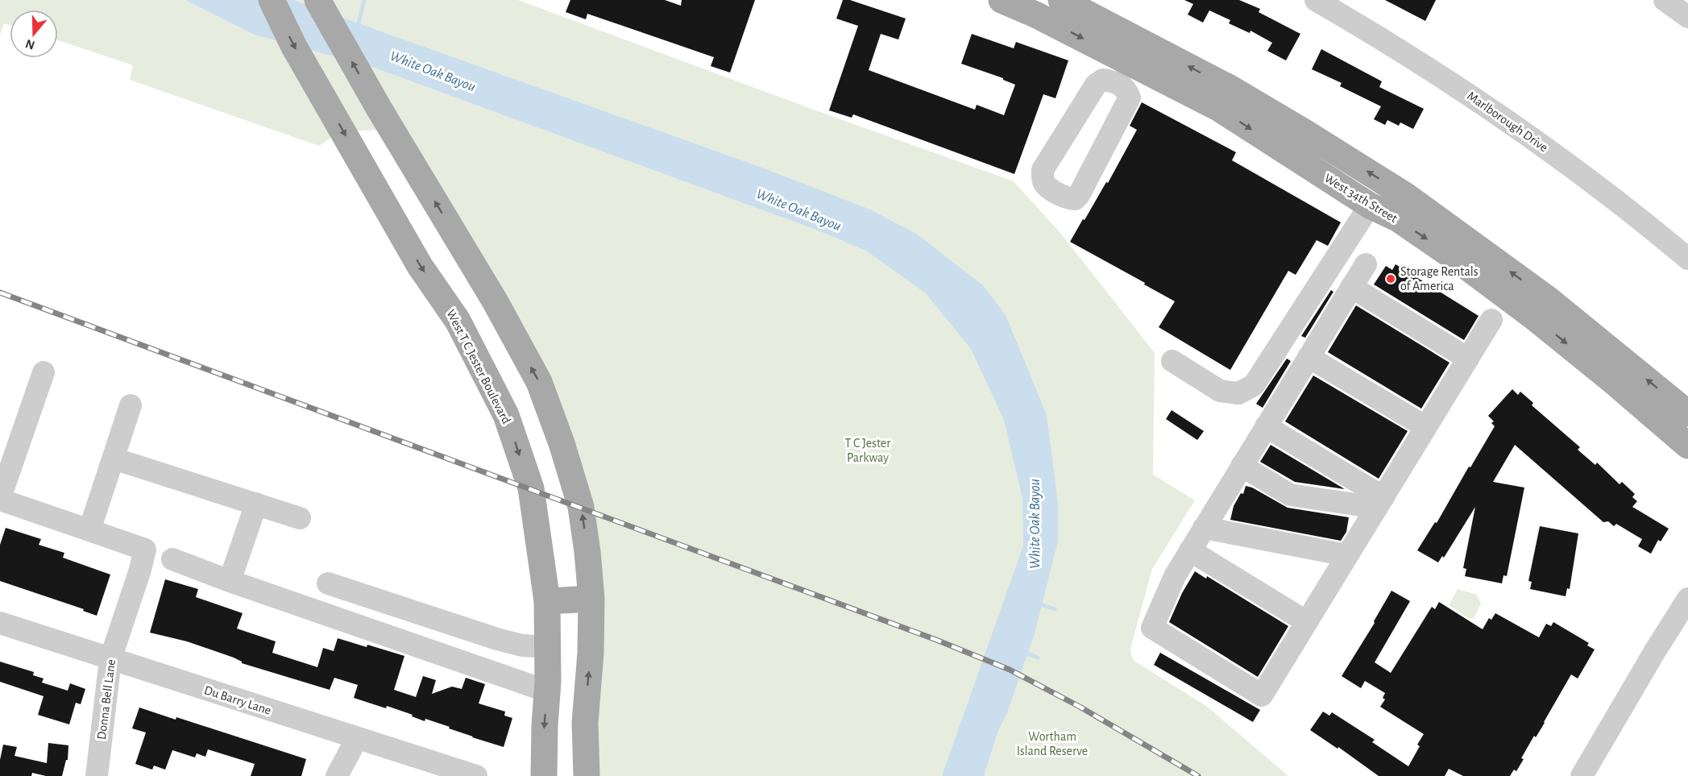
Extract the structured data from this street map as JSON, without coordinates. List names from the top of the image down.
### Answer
{
  "streets": {
    "main road": ["West 34th Street", "West T C Jester Boulevard"],
    "street": ["Marlborough Drive", "Donna Bell Lane", "Du Barry Lane"]
  },
  "crossings": [
    ["Donna Bell Lane", "Du Barry Lane"]
  ],
  "water": ["White Oak Bayou"],
  "parks": ["T C Jester Parkway", "Wortham Island Reserve"],
  "places": ["Storage Rentals of America"],
  "north": "bottom"
}
